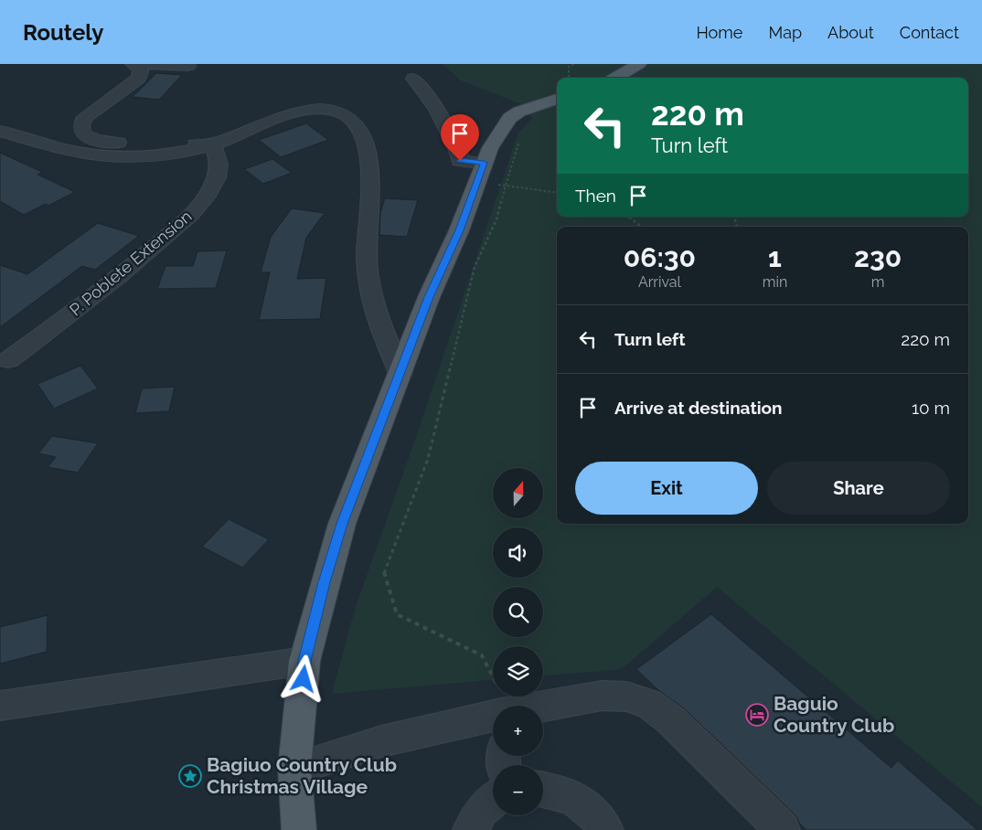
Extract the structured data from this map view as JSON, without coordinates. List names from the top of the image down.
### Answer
{
  "streets": {
    "street": ["P. Poblete Extension"]
  },
  "places": {
    "hotel": ["Baguio Country Club"],
    "place": ["Bagiuo Country Club Christmas Village"]
  },
  "north": "top",
  "page": {
    "header": "Routely",
    "nav": [
      "Home",
      "Map",
      "About",
      "Contact"
    ],
    "turn": ["220 m", "Turn left"],
    "then": "Then",
    "eta": [
      "06:30",
      "Arrival",
      "1",
      "min",
      "230",
      "m"
    ],
    "list": [
      {
        "name": "Turn left",
        "value": "220 m"
      },
      {
        "name": "Arrive at destination",
        "value": "10 m"
      }
    ],
    "buttons": ["Exit", "Share"],
    "map_buttons": ["+", "−"]
  }
}
